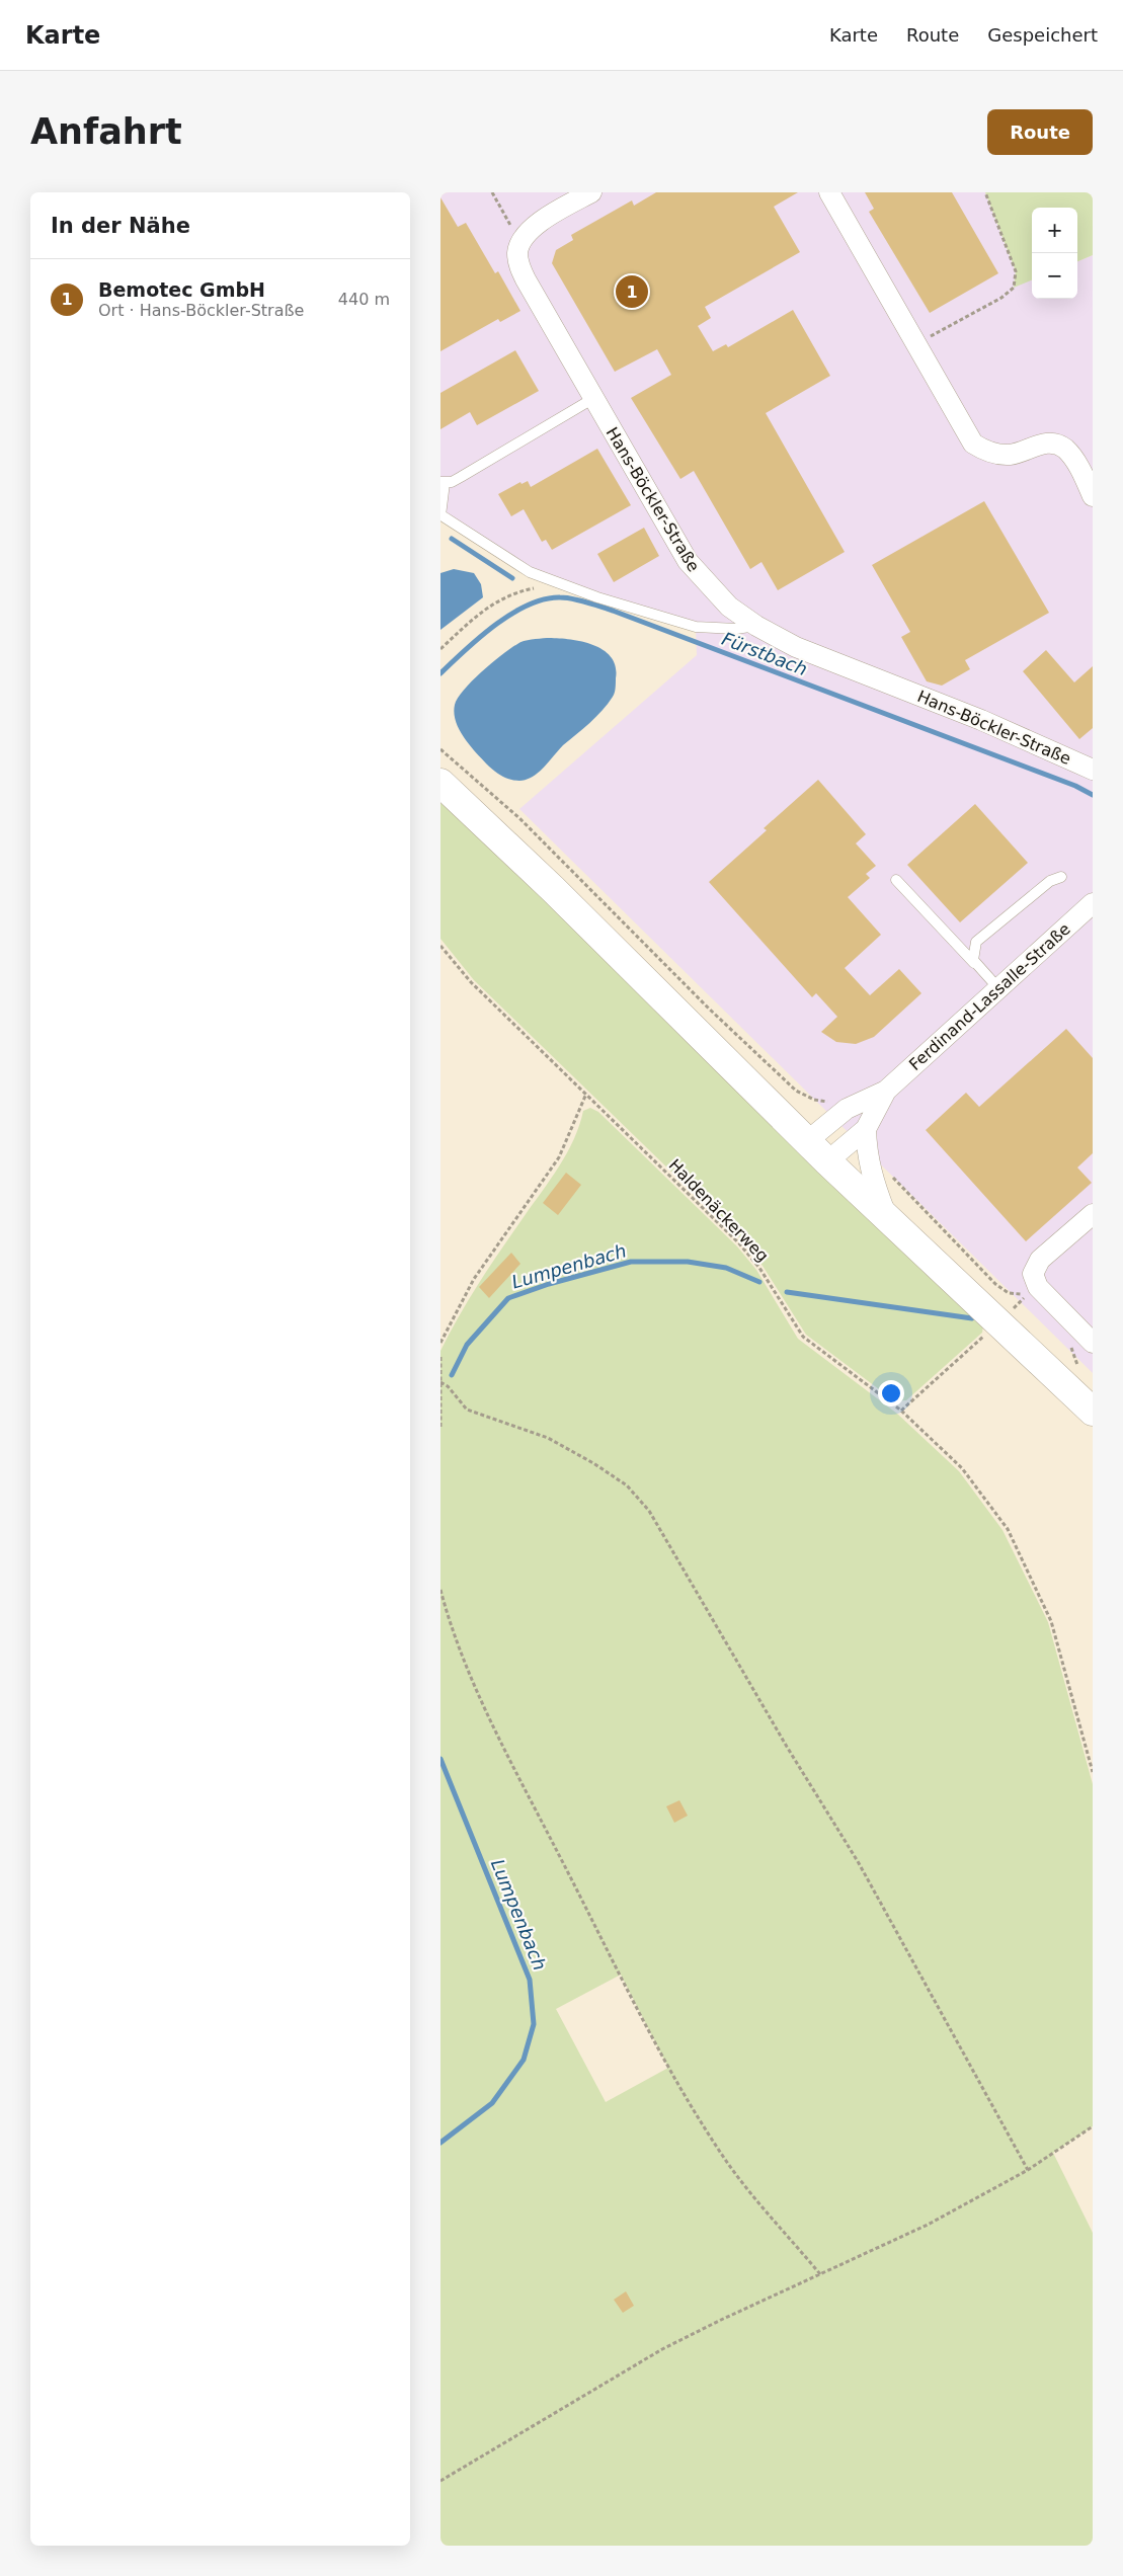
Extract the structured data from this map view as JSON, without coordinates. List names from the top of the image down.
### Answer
{
  "streets": {
    "street": ["Hans-Böckler-Straße", "Ferdinand-Lassalle-Straße"],
    "path": ["Haldenäckerweg"]
  },
  "water": ["Fürstbach", "Lumpenbach"],
  "page": {
    "header": "Karte",
    "nav": ["Karte", "Route", "Gespeichert"],
    "buttons": "Route",
    "title": "Anfahrt",
    "heading": "In der Nähe",
    "map_buttons": ["+", "−"],
    "list": [
      {
        "mark": "1",
        "name": "Bemotec GmbH",
        "note": "Ort · Hans-Böckler-Straße",
        "value": "440 m"
      }
    ],
    "pins": "1"
  }
}
